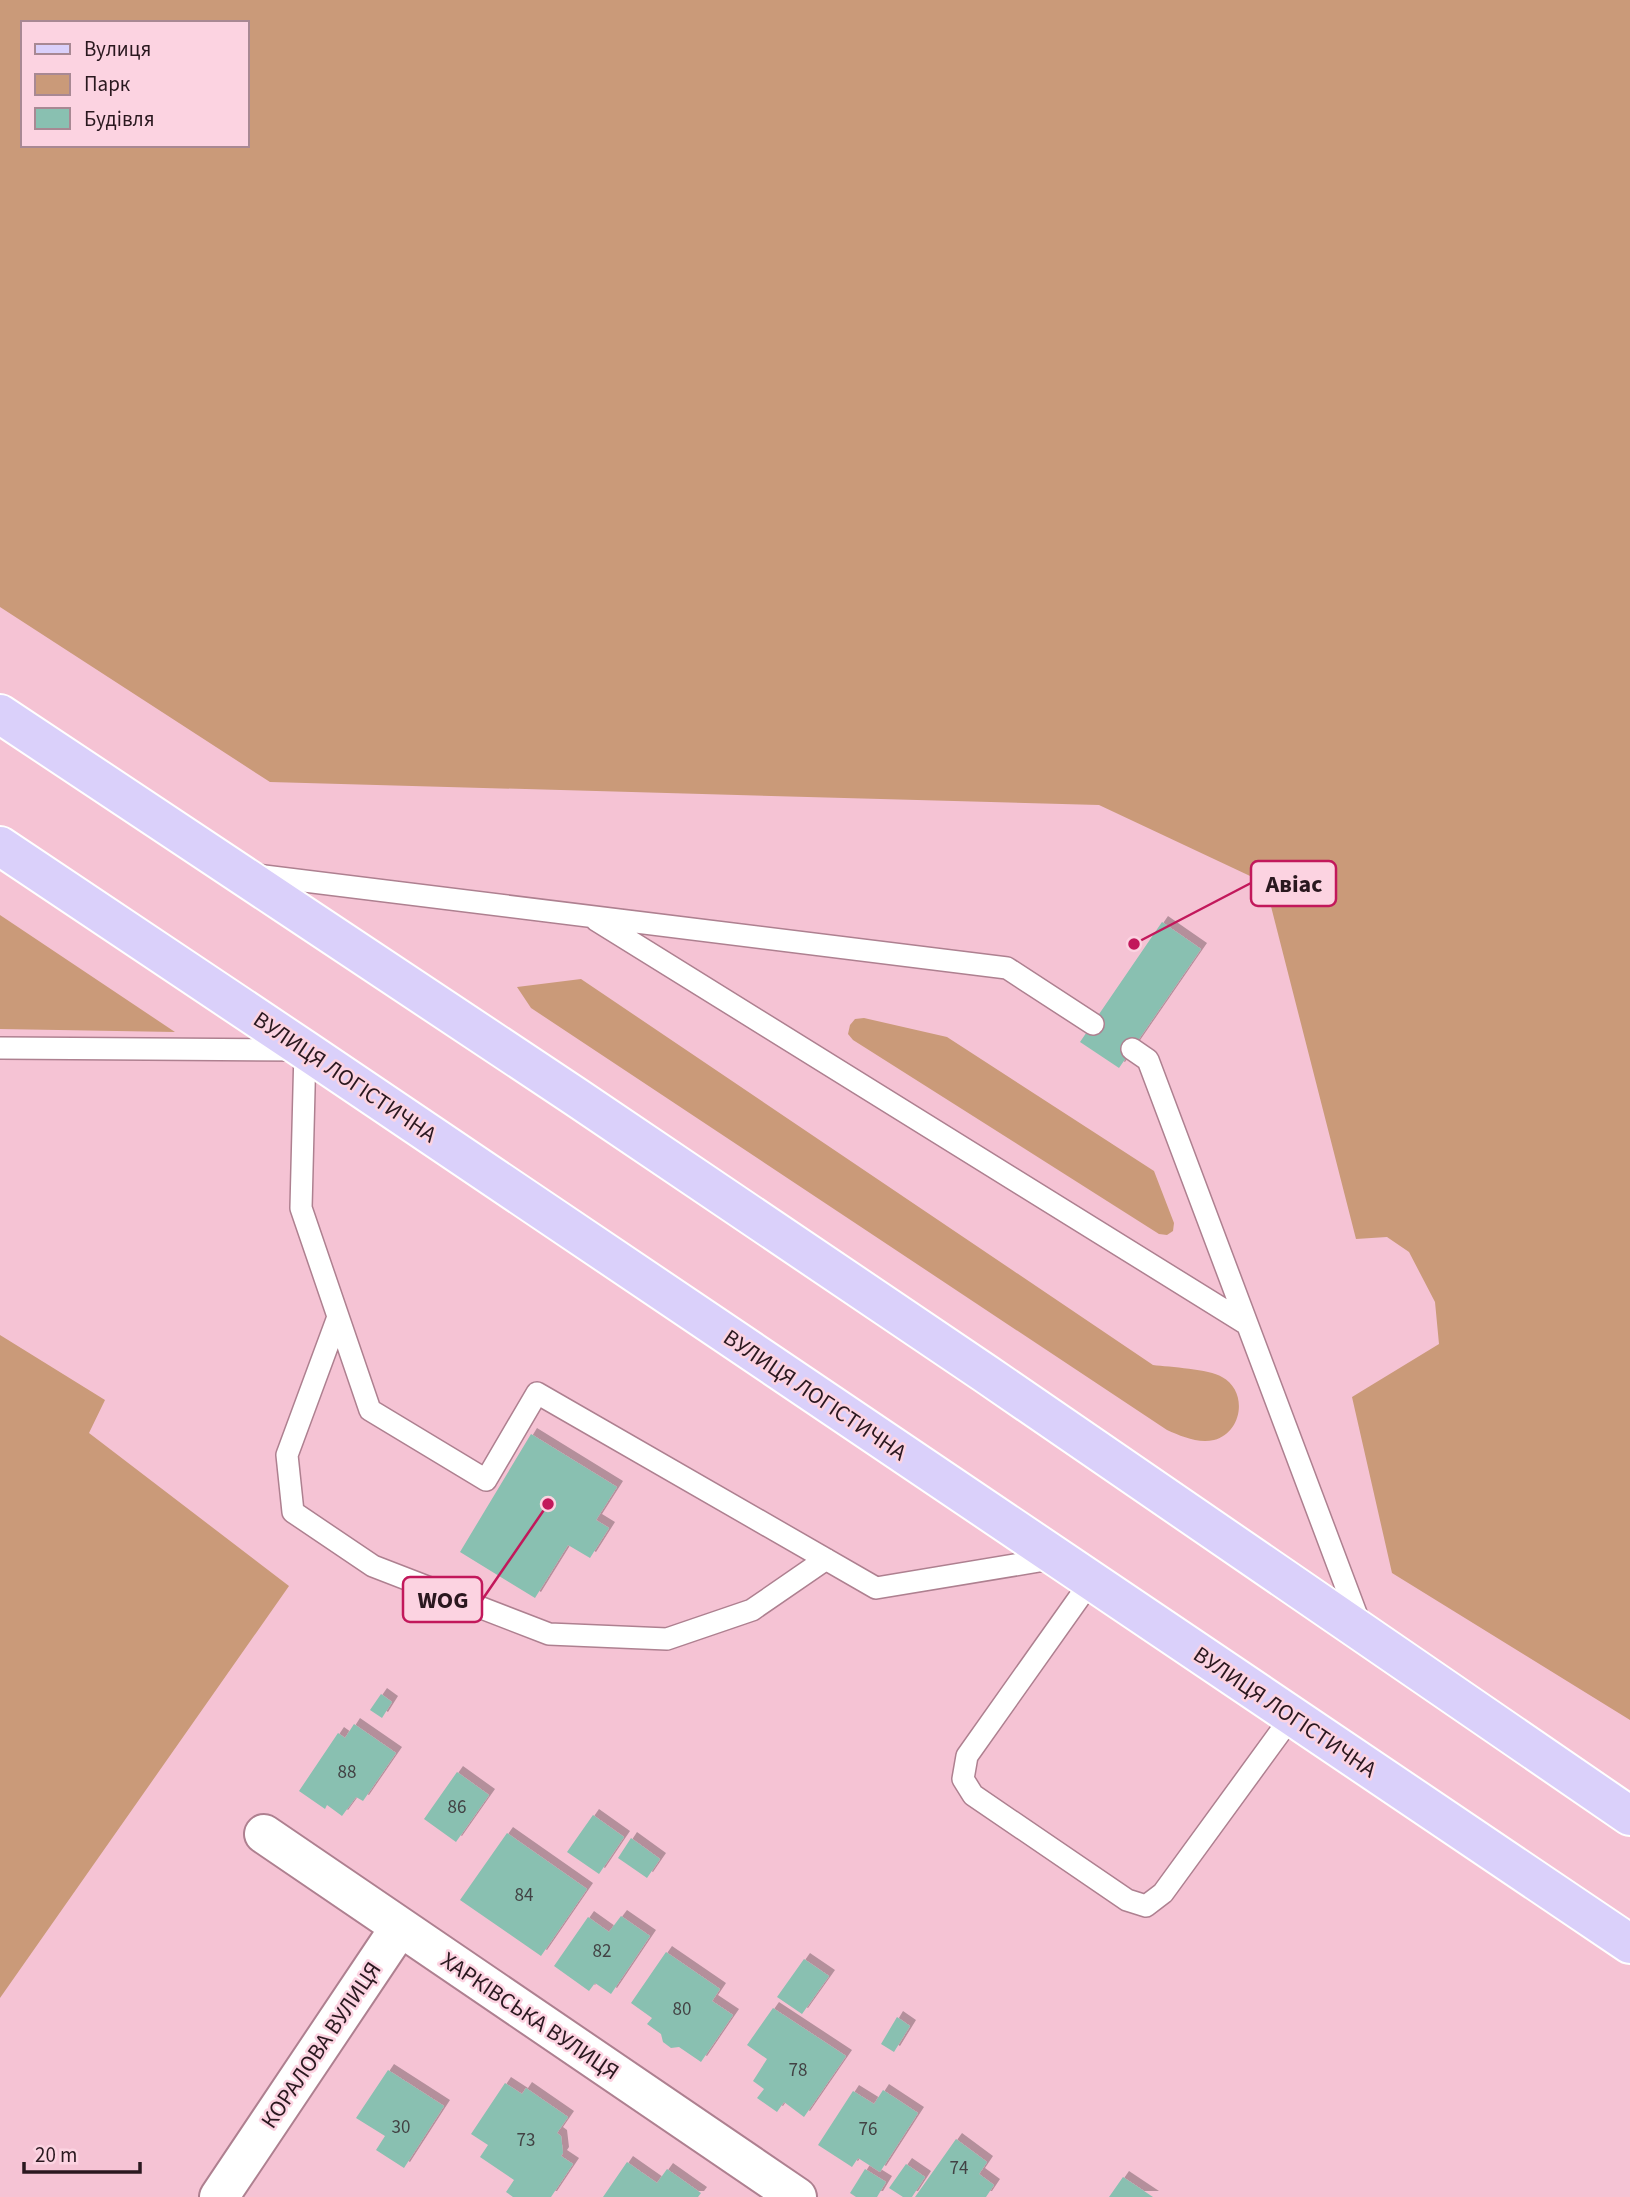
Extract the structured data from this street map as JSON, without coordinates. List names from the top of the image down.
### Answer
{
  "streets": {
    "main road": ["ВУЛИЦЯ ЛОГІСТИЧНА"],
    "street": ["ХАРКІВСЬКА ВУЛИЦЯ", "КОРАЛОВА ВУЛИЦЯ"]
  },
  "crossings": [
    ["ХАРКІВСЬКА ВУЛИЦЯ", "КОРАЛОВА ВУЛИЦЯ"]
  ],
  "places": ["Авіас", "WOG"],
  "house_numbers": [
    "88",
    "86",
    "84",
    "82",
    "80",
    "78",
    "30",
    "76",
    "73",
    "74"
  ],
  "legend": ["Вулиця", "Парк", "Будівля"],
  "scale_bar": "20 m"
}
